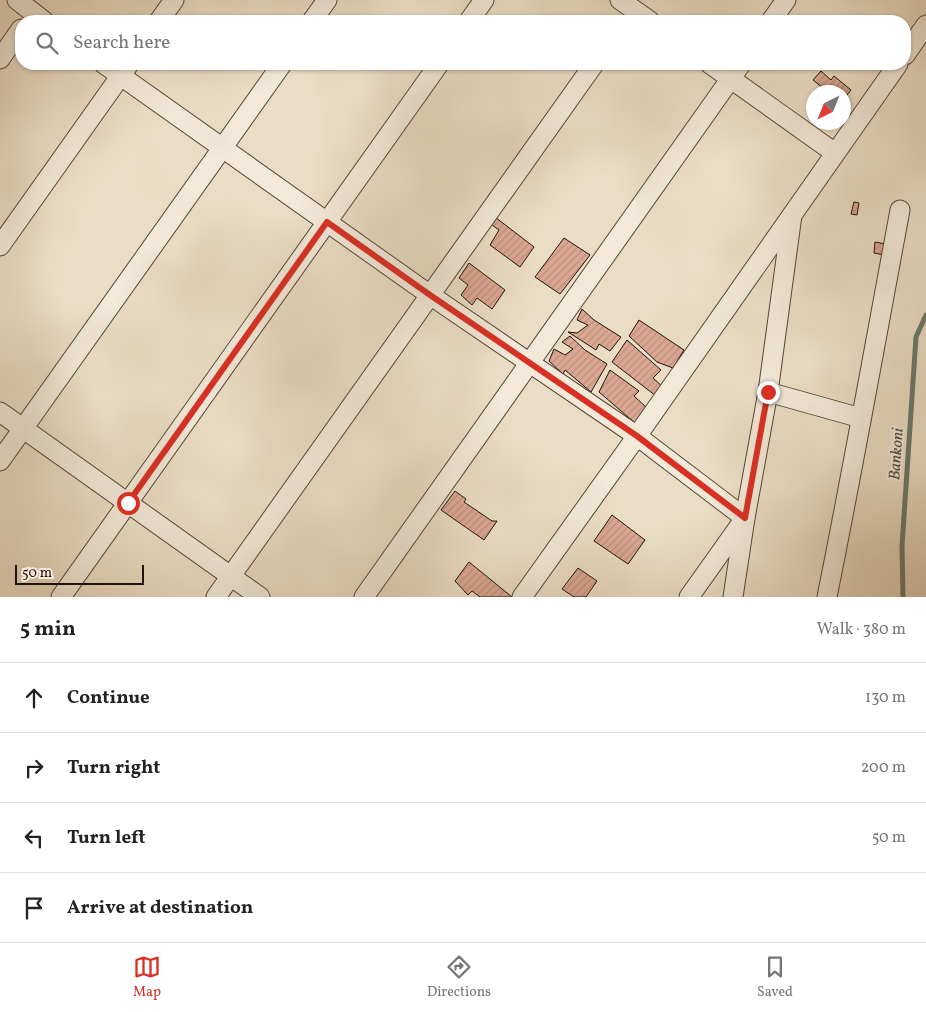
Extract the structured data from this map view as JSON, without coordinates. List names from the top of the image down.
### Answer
{
  "water": ["Bankoni"],
  "scale_bar": "50 m",
  "north": "bottom left",
  "page": {
    "search": "Search here",
    "scale": "50 m",
    "heading": ["5 min", "Walk · 380 m"],
    "list": [
      ["Continue", "130 m"],
      ["Turn right", "200 m"],
      ["Turn left", "50 m"],
      "Arrive at destination"
    ],
    "nav": ["Map", "Directions", "Saved"]
  }
}
